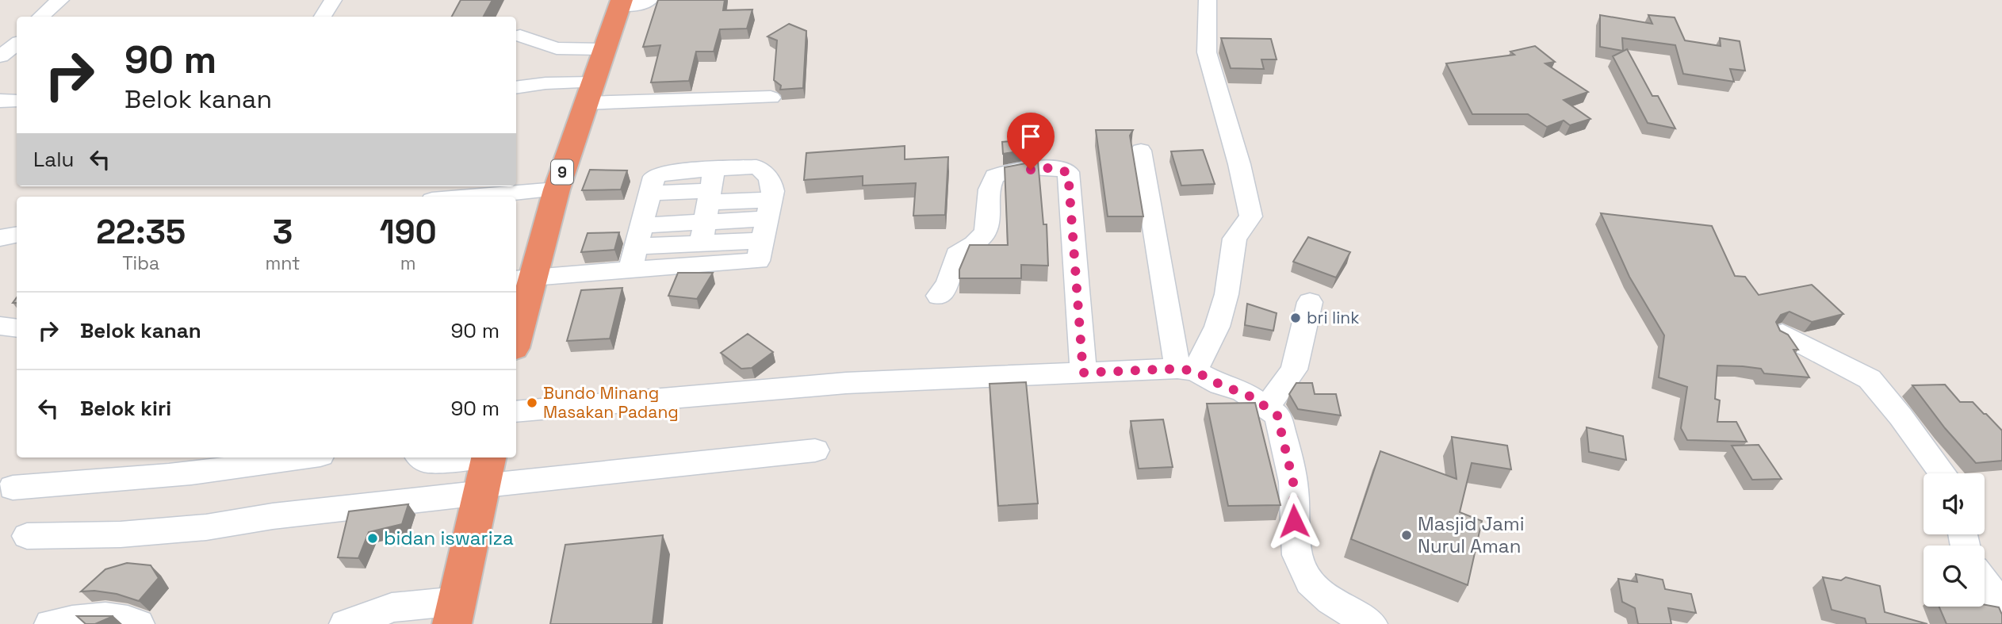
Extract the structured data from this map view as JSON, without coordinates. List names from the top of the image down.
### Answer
{
  "streets": {
    "highway": ["9"]
  },
  "places": [
    "bri link",
    "Bundo Minang Masakan Padang",
    "Masjid Jami Nurul Aman",
    "bidan iswariza"
  ],
  "page": {
    "turn": ["90 m", "Belok kanan"],
    "then": "Lalu",
    "eta": [
      "22:35",
      "Tiba",
      "3",
      "mnt",
      "190",
      "m"
    ],
    "list": [
      {
        "name": "Belok kanan",
        "value": "90 m"
      },
      {
        "name": "Belok kiri",
        "value": "90 m"
      }
    ]
  }
}
